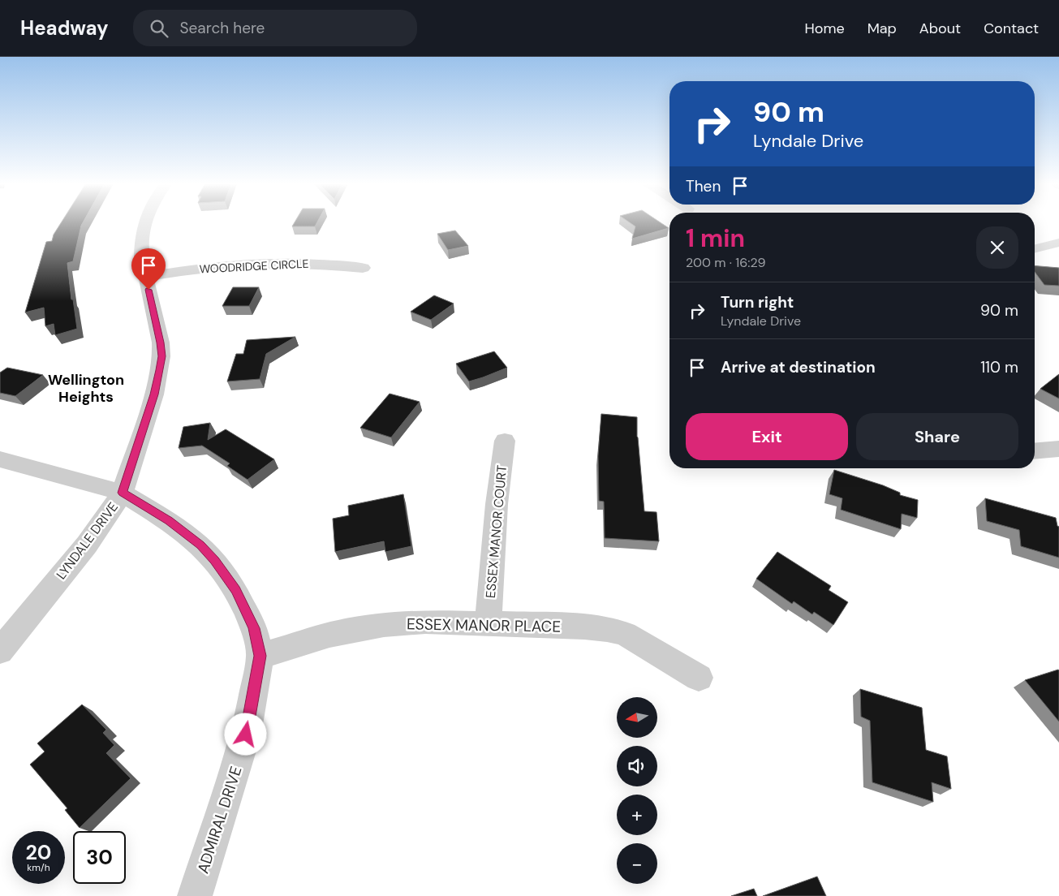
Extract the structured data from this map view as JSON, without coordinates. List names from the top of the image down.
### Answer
{
  "streets": {
    "street": [
      "WOODRIDGE CIRCLE",
      "ESSEX MANOR COURT",
      "LYNDALE DRIVE",
      "ESSEX MANOR PLACE",
      "ADMIRAL DRIVE"
    ]
  },
  "crossings": [
    ["WOODRIDGE CIRCLE", "LYNDALE DRIVE"],
    ["ESSEX MANOR COURT", "ESSEX MANOR PLACE"],
    ["LYNDALE DRIVE", "ADMIRAL DRIVE"],
    ["ESSEX MANOR PLACE", "ADMIRAL DRIVE"]
  ],
  "districts": ["Wellington Heights"],
  "north": "left",
  "page": {
    "header": "Headway",
    "search": "Search here",
    "nav": [
      "Home",
      "Map",
      "About",
      "Contact"
    ],
    "turn": ["90 m", "Lyndale Drive"],
    "then": "Then",
    "heading": ["1 min", "200 m · 16:29"],
    "list": [
      {
        "name": "Turn right",
        "note": "Lyndale Drive",
        "value": "90 m"
      },
      {
        "name": "Arrive at destination",
        "value": "110 m"
      }
    ],
    "buttons": ["Exit", "Share"],
    "map_buttons": ["+", "−"],
    "speed": "20 km/h",
    "limit": "30"
  }
}
